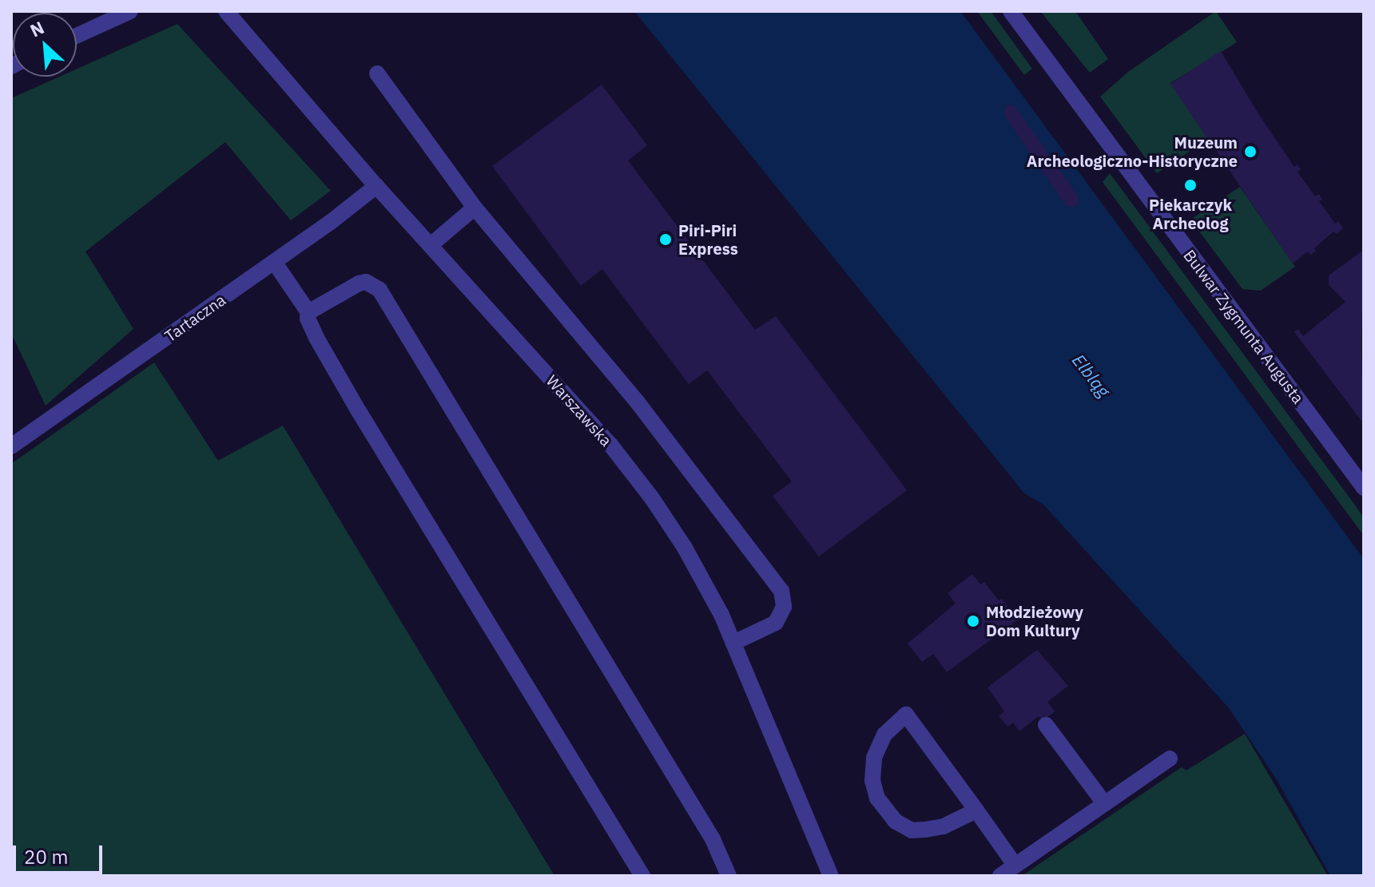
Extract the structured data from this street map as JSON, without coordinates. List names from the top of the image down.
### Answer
{
  "streets": {
    "street": ["Tartaczna", "Bulwar Zygmunta Augusta", "Warszawska"]
  },
  "crossings": [
    ["Tartaczna", "Warszawska"]
  ],
  "water": ["Elbląg"],
  "places": [
    "Muzeum Archeologiczno-Historyczne",
    "Piekarczyk Archeolog",
    "Piri-Piri Express",
    "Młodzieżowy Dom Kultury"
  ],
  "scale_bar": "20 m",
  "north": "top left"
}
